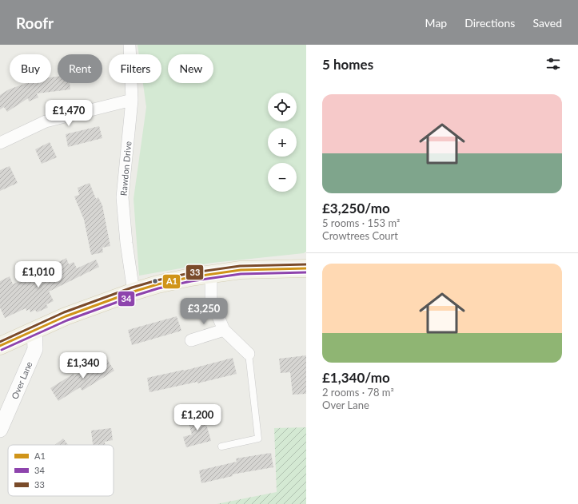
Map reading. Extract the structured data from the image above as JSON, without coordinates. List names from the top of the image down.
{
  "streets": {
    "street": ["Rawdon Drive", "Over Lane"]
  },
  "lines": ["transit line 33", "transit line A1", "transit line 34"],
  "legend": ["A1", "34", "33"],
  "page": {
    "header": "Roofr",
    "nav": ["Map", "Directions", "Saved"],
    "heading": "5 homes",
    "chip": [
      "Buy",
      "Rent",
      "Filters",
      "New"
    ],
    "list": [
      {
        "name": "£3,250/mo",
        "note": "5 rooms · 153 m² · Crowtrees Court"
      },
      {
        "name": "£1,340/mo",
        "note": "2 rooms · 78 m² · Over Lane"
      }
    ],
    "map_buttons": ["+", "−"],
    "price": [
      "£1,470",
      "£1,010",
      "£3,250",
      "£1,340",
      "£1,200"
    ]
  }
}
